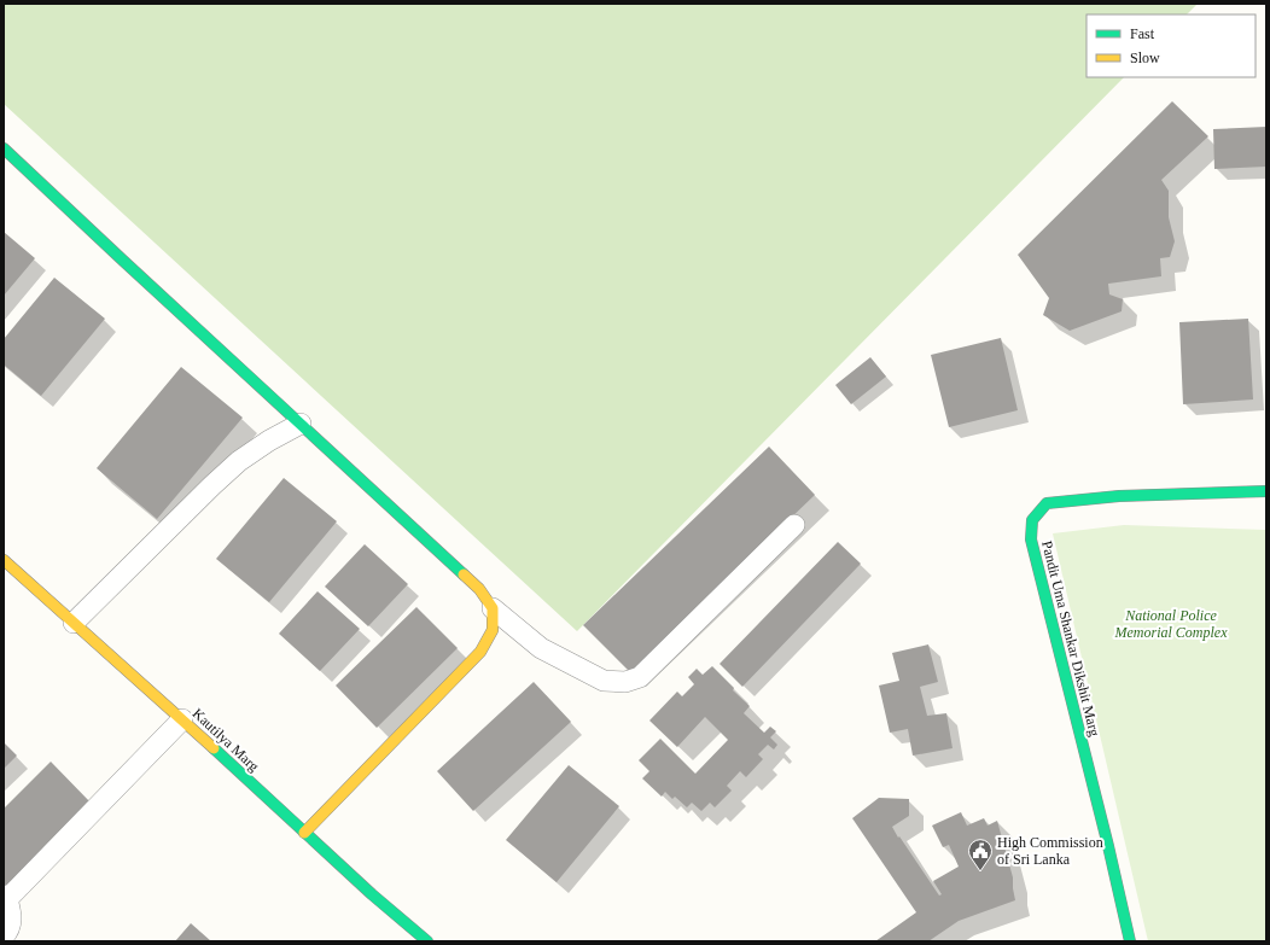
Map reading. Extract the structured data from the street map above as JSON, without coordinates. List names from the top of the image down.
{
  "streets": {
    "street": ["Pandit Uma Shankar Dikshit Marg", "Kautilya Marg"]
  },
  "parks": ["National Police Memorial Complex"],
  "places": {
    "public building": ["High Commission of Sri Lanka"]
  },
  "legend": ["Fast", "Slow"]
}
